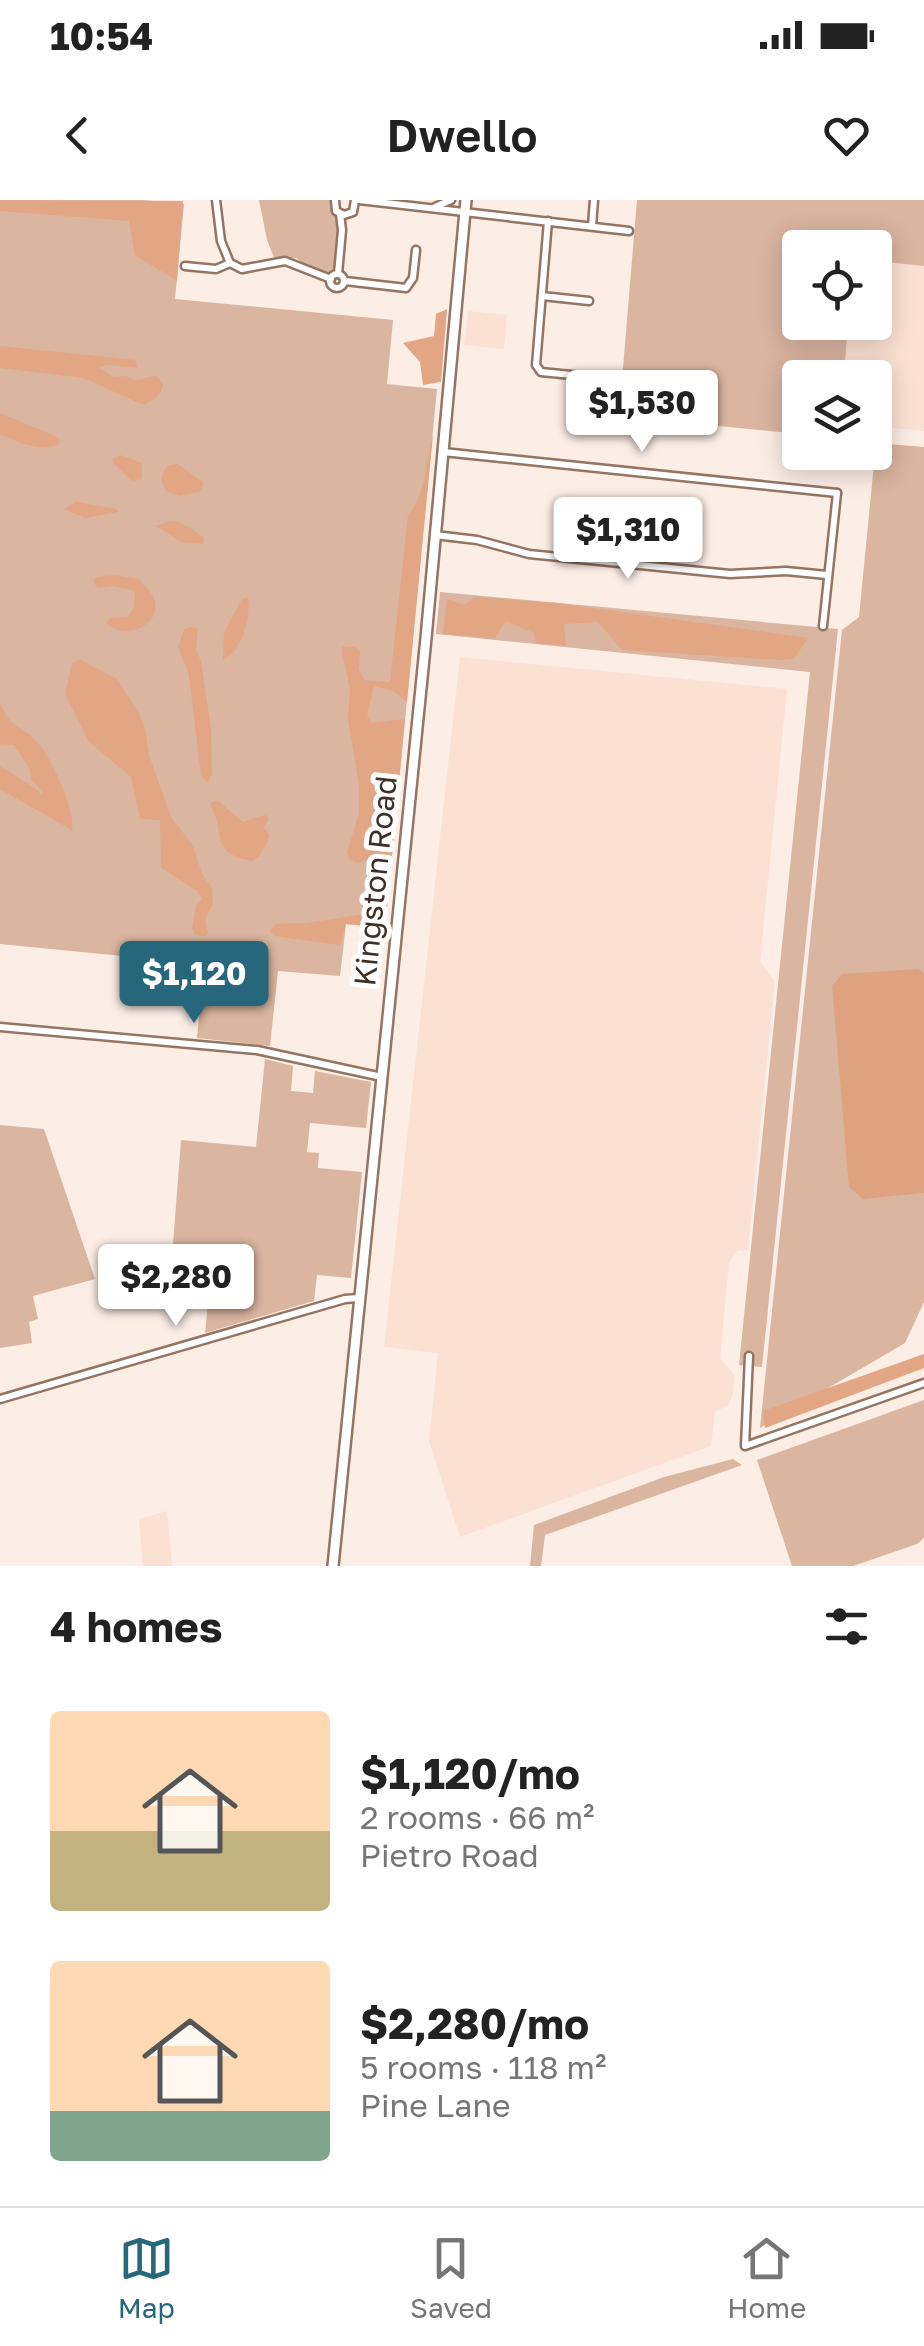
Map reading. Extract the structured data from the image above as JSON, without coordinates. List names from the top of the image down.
{
  "streets": {
    "main road": ["Kingston Road"]
  },
  "page": {
    "status": "10:54",
    "header": "Dwello",
    "price": [
      "$1,530",
      "$1,310",
      "$1,120",
      "$2,280"
    ],
    "heading": "4 homes",
    "list": [
      {
        "name": "$1,120/mo",
        "note": "2 rooms · 66 m² · Pietro Road"
      },
      {
        "name": "$2,280/mo",
        "note": "5 rooms · 118 m² · Pine Lane"
      }
    ],
    "tabs": ["Map", "Saved", "Home"]
  }
}
